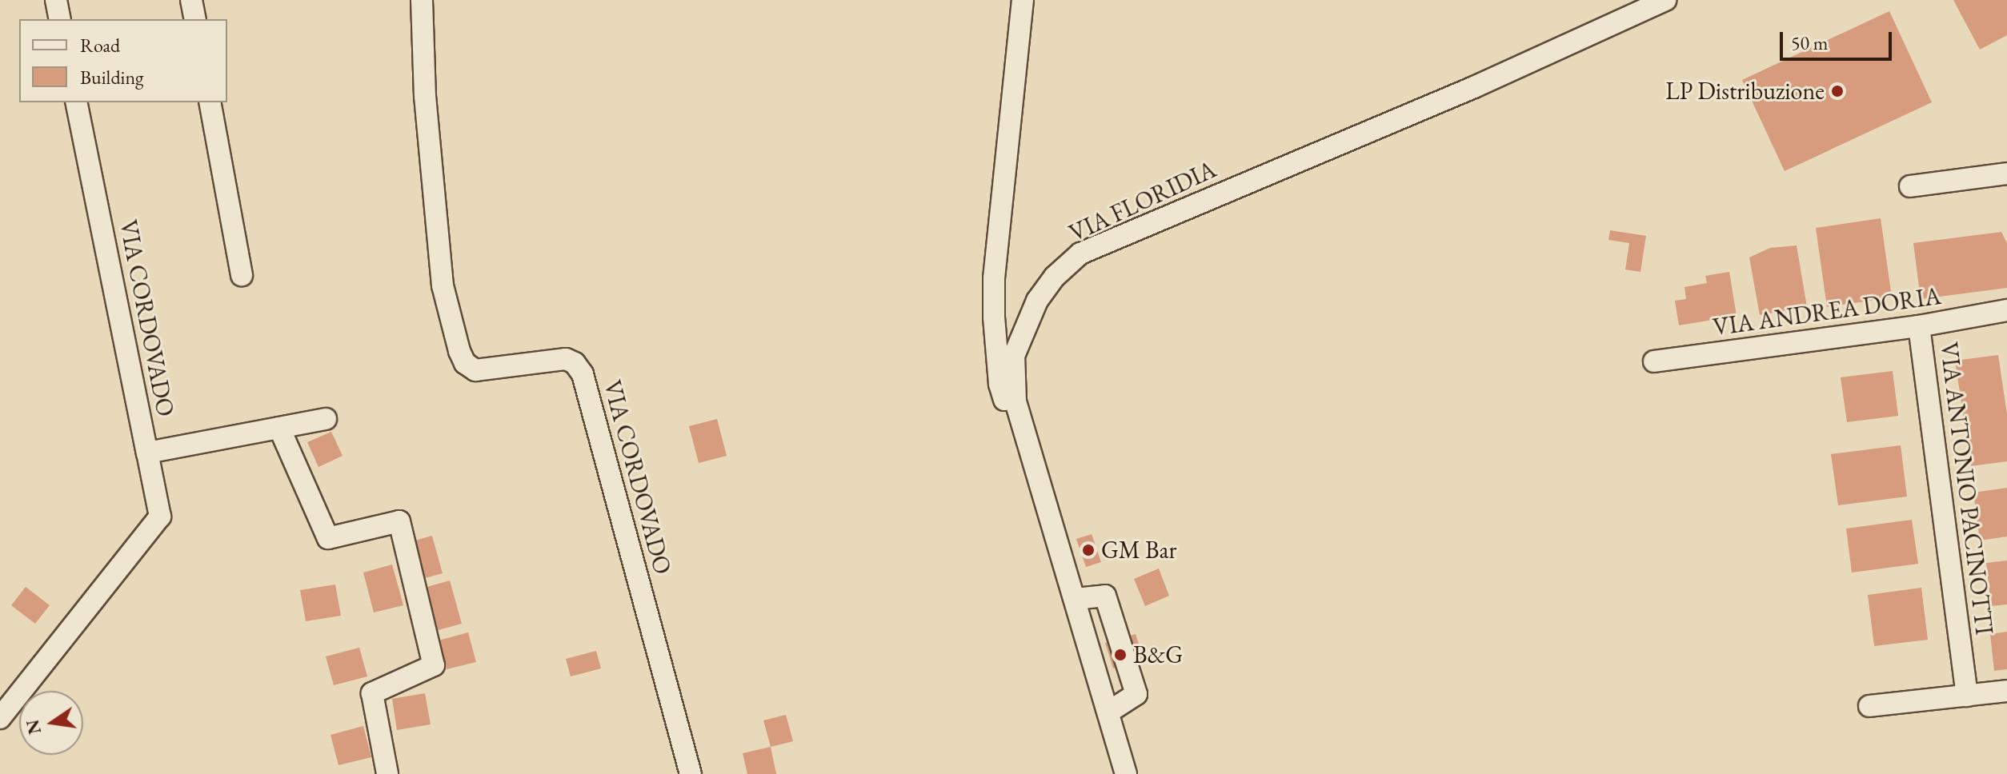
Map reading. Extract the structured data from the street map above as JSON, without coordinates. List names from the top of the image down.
{
  "streets": {
    "street": [
      "VIA FLORIDIA",
      "VIA ANDREA DORIA",
      "VIA CORDOVADO",
      "VIA ANTONIO PACINOTTI"
    ]
  },
  "crossings": [
    ["VIA ANDREA DORIA", "VIA ANTONIO PACINOTTI"]
  ],
  "places": ["LP Distribuzione", "GM Bar", "B&G"],
  "legend": ["Road", "Building"],
  "scale_bar": "50 m",
  "north": "left"
}
